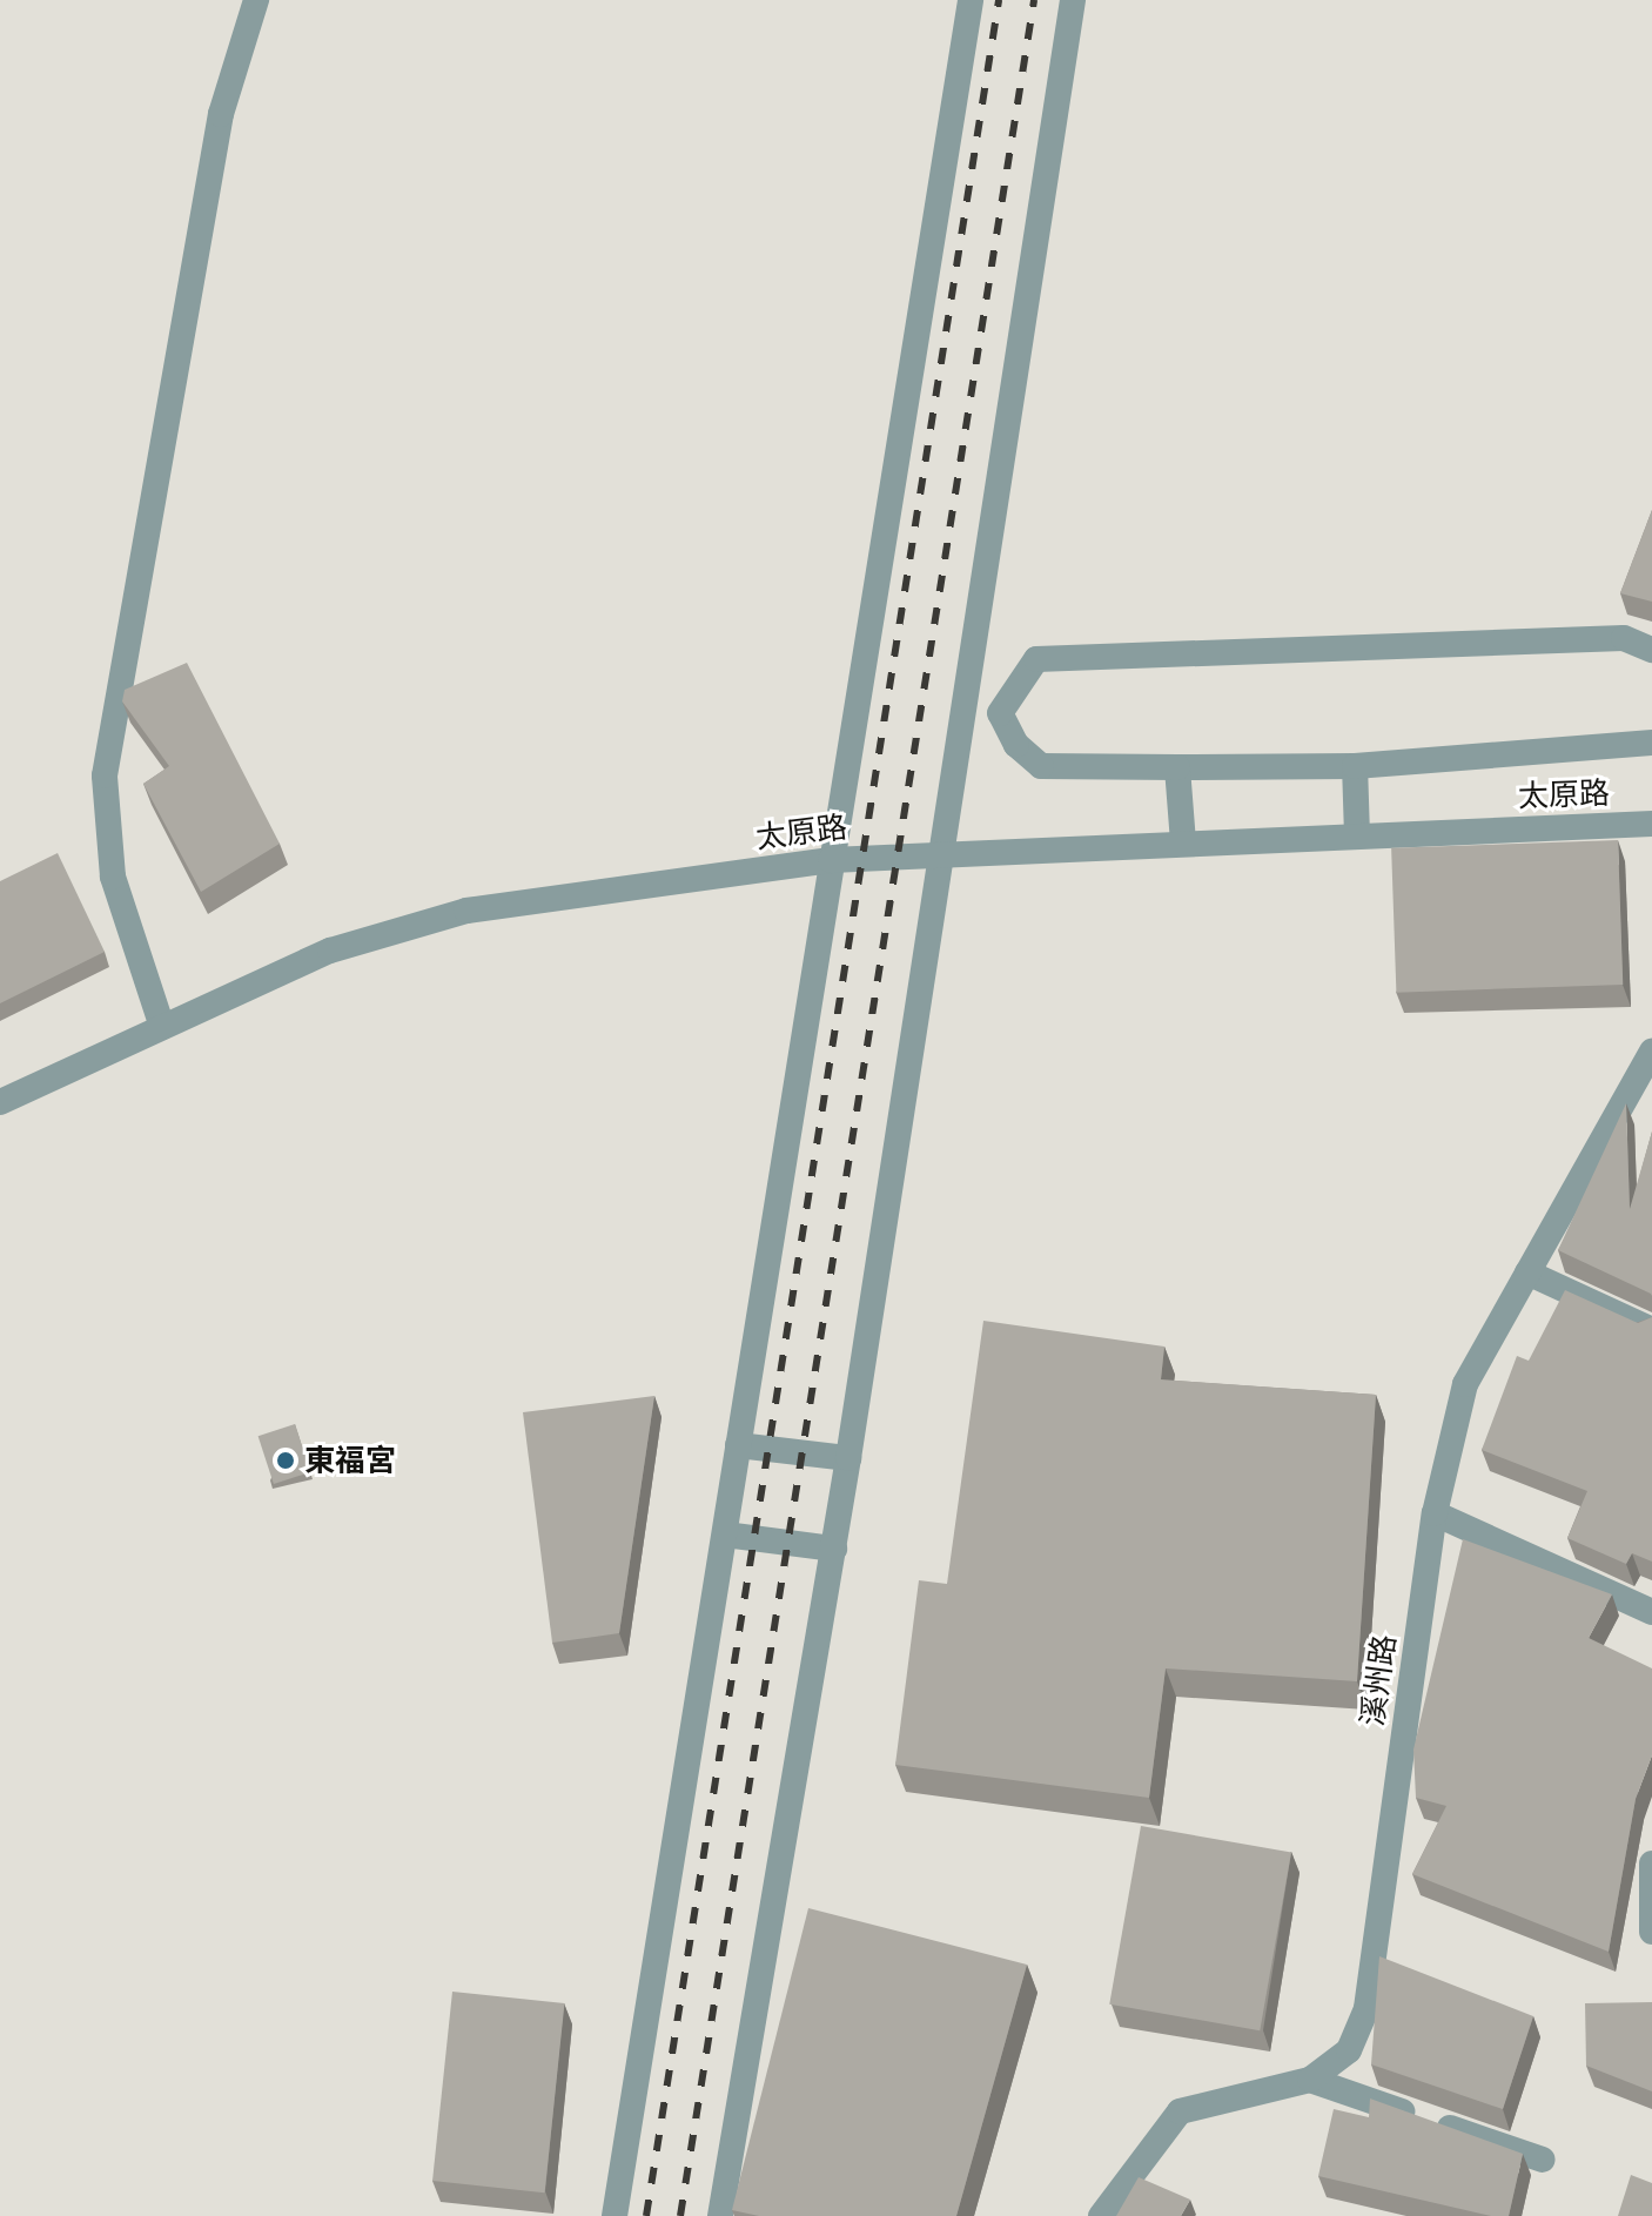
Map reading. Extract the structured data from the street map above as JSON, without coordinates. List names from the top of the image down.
{
  "streets": {
    "street": ["太原路", "溪州路"]
  },
  "places": ["東福宮"]
}
